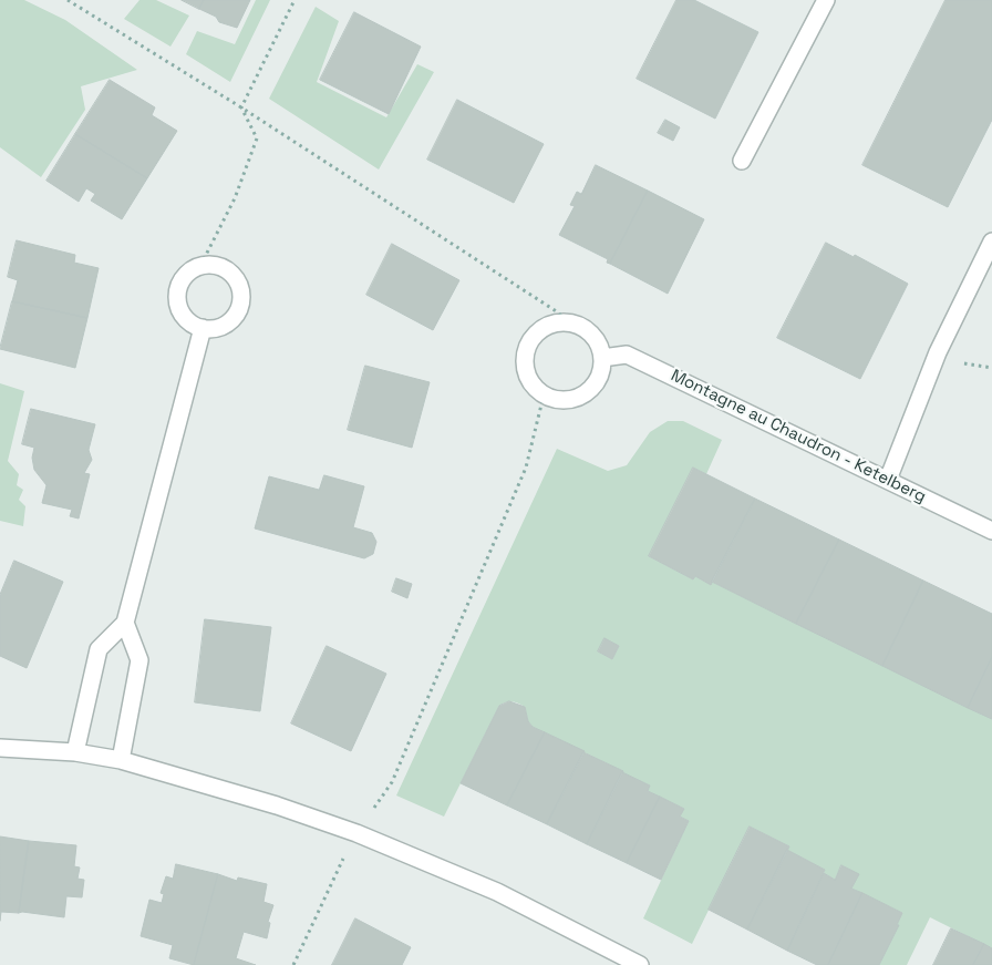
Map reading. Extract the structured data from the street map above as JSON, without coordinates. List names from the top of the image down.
{
  "streets": {
    "street": ["Montagne au Chaudron - Ketelberg"]
  }
}
